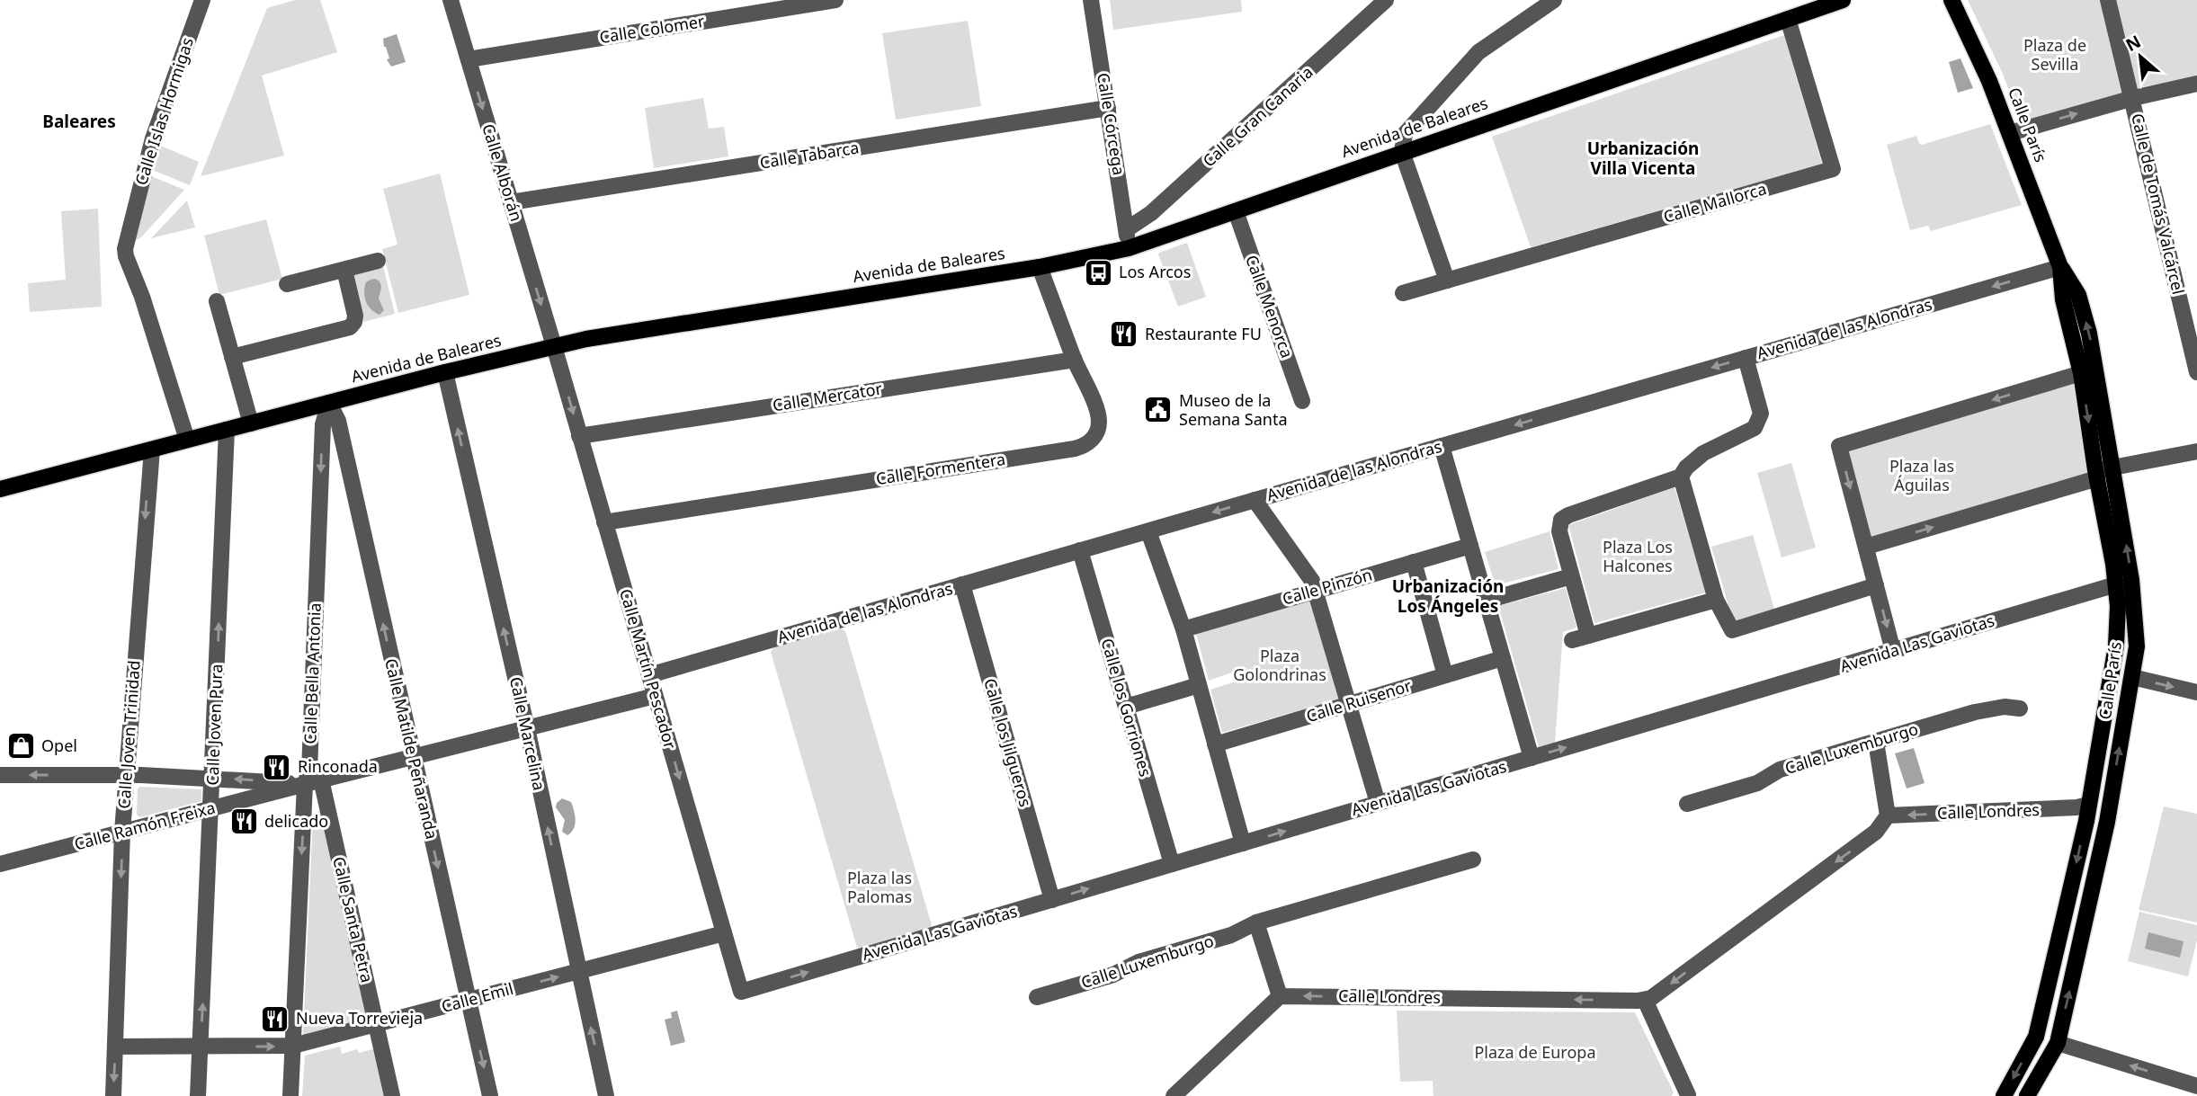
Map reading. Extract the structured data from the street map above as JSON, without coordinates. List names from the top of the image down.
{
  "streets": {
    "main road": ["Calle París", "Avenida de Baleares"],
    "street": [
      "Calle Colomer",
      "Calle Islas Hormigas",
      "Calle Gran Canaria",
      "Calle Córcega",
      "Calle Tabarca",
      "Calle Alborán",
      "Calle Mallorca",
      "Calle de Tomás Valcárcel",
      "Calle Menorca",
      "Avenida de las Alondras",
      "Calle Mercator",
      "Calle Formentera",
      "Calle Pinzón",
      "Avenida Las Gaviotas",
      "Calle Martín Pescador",
      "Calle Bella Antonia",
      "Calle Ruisenor",
      "Calle los Gorriones",
      "Calle Joven Pura",
      "Calle Marcelina",
      "Calle Joven Trinidad",
      "Calle los Jilgueros",
      "Calle Matilde Peñaranda",
      "Calle Luxemburgo",
      "Calle Londres",
      "Calle Ramón Freixa",
      "Calle Santa Petra",
      "Calle Emil"
    ]
  },
  "crossings": [
    ["Calle Colomer", "Calle Alborán"],
    ["Calle Islas Hormigas", "Avenida de Baleares"],
    ["Calle Gran Canaria", "Calle Córcega"],
    ["Calle Córcega", "Avenida de Baleares"],
    ["Calle Córcega", "Calle Tabarca"],
    ["Calle París", "Avenida de las Alondras"],
    ["Calle París", "Avenida Las Gaviotas"],
    ["Calle París", "Calle Londres"],
    ["Avenida de Baleares", "Calle Alborán"],
    ["Avenida de Baleares", "Calle Mallorca"],
    ["Avenida de Baleares", "Calle Menorca"],
    ["Avenida de Baleares", "Calle Formentera"],
    ["Avenida de Baleares", "Calle Martín Pescador"],
    ["Avenida de Baleares", "Calle Bella Antonia"],
    ["Avenida de Baleares", "Calle Joven Pura"],
    ["Avenida de Baleares", "Calle Marcelina"],
    ["Avenida de Baleares", "Calle Joven Trinidad"],
    ["Avenida de Baleares", "Calle Matilde Peñaranda"],
    ["Calle Tabarca", "Calle Alborán"],
    ["Calle Alborán", "Calle Martín Pescador"],
    ["Avenida de las Alondras", "Calle Martín Pescador"],
    ["Avenida de las Alondras", "Calle los Gorriones"],
    ["Avenida de las Alondras", "Calle los Jilgueros"],
    ["Calle Mercator", "Calle Formentera"],
    ["Calle Mercator", "Calle Martín Pescador"],
    ["Calle Formentera", "Calle Martín Pescador"],
    ["Avenida Las Gaviotas", "Calle Martín Pescador"],
    ["Avenida Las Gaviotas", "Calle los Gorriones"],
    ["Avenida Las Gaviotas", "Calle los Jilgueros"],
    ["Calle Martín Pescador", "Calle Ramón Freixa"],
    ["Calle Martín Pescador", "Calle Emil"],
    ["Calle Bella Antonia", "Calle Matilde Peñaranda"],
    ["Calle Bella Antonia", "Calle Ramón Freixa"],
    ["Calle Bella Antonia", "Calle Emil"],
    ["Calle Joven Pura", "Calle Ramón Freixa"],
    ["Calle Joven Pura", "Calle Emil"],
    ["Calle Marcelina", "Calle Ramón Freixa"],
    ["Calle Marcelina", "Calle Emil"],
    ["Calle Joven Trinidad", "Calle Ramón Freixa"],
    ["Calle Joven Trinidad", "Calle Emil"],
    ["Calle Matilde Peñaranda", "Calle Ramón Freixa"],
    ["Calle Matilde Peñaranda", "Calle Emil"],
    ["Calle Ramón Freixa", "Calle Santa Petra"],
    ["Calle Santa Petra", "Calle Emil"]
  ],
  "one_way": [
    "Calle Alborán",
    "Avenida de las Alondras",
    "Avenida Las Gaviotas",
    "Calle Martín Pescador",
    "Calle Bella Antonia",
    "Calle Joven Pura",
    "Calle Marcelina",
    "Calle Joven Trinidad",
    "Calle Londres"
  ],
  "districts": ["Baleares", "Urbanización Villa Vicenta", "Urbanización Los Ángeles"],
  "parks": [
    "Plaza de Sevilla",
    "Plaza las Águilas",
    "Plaza Los Halcones",
    "Plaza Golondrinas",
    "Plaza las Palomas",
    "Plaza de Europa"
  ],
  "places": {
    "bus stop": ["Los Arcos"],
    "restaurant": [
      "Restaurante FU",
      "Rinconada",
      "delicado",
      "Nueva Torrevieja"
    ],
    "public building": ["Museo de la Semana Santa"],
    "shop": ["Opel"]
  },
  "north": "top left"
}
